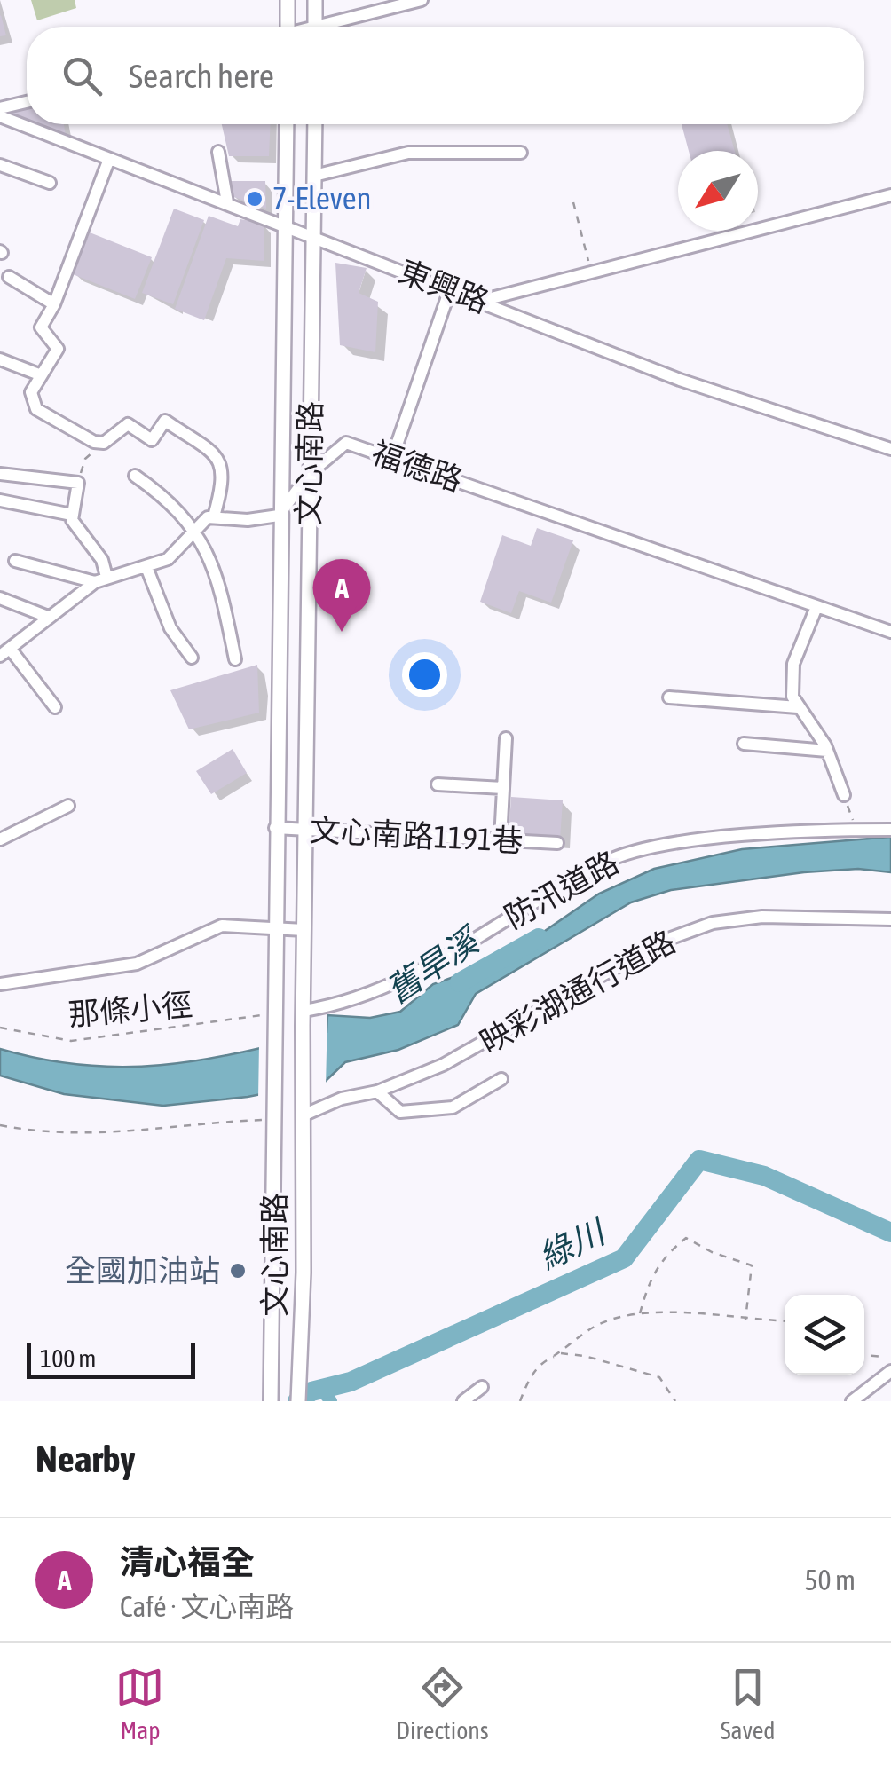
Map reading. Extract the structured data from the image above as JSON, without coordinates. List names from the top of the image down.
{
  "streets": {
    "main road": ["文心南路"],
    "street": [
      "東興路",
      "福德路",
      "文心南路1191巷",
      "防汛道路",
      "映彩湖通行道路"
    ],
    "path": ["那條小徑"]
  },
  "crossings": [
    ["東興路", "文心南路"],
    ["文心南路", "福德路"],
    ["文心南路", "文心南路1191巷"],
    ["文心南路", "防汛道路"],
    ["文心南路", "映彩湖通行道路"],
    ["文心南路", "那條小徑"]
  ],
  "water": ["舊旱溪", "綠川"],
  "places": ["7-Eleven", "全國加油站"],
  "scale_bar": "100 m",
  "north": "bottom left",
  "page": {
    "search": "Search here",
    "pins": "A",
    "scale": "100 m",
    "heading": "Nearby",
    "list": [
      {
        "mark": "A",
        "name": "清心福全",
        "note": "Café · 文心南路",
        "value": "50 m"
      }
    ],
    "nav": ["Map", "Directions", "Saved"]
  }
}
